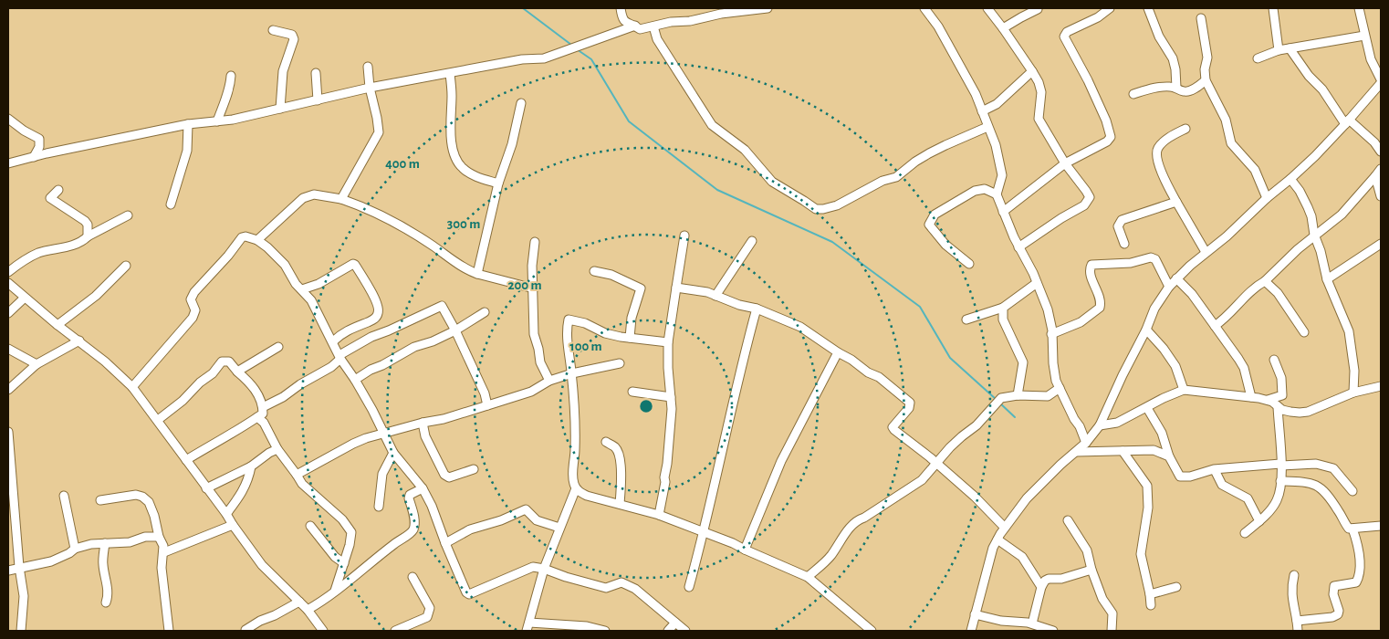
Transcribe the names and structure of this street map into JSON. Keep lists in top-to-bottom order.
{
  "rings": [
    "400 m",
    "300 m",
    "200 m",
    "100 m"
  ]
}
